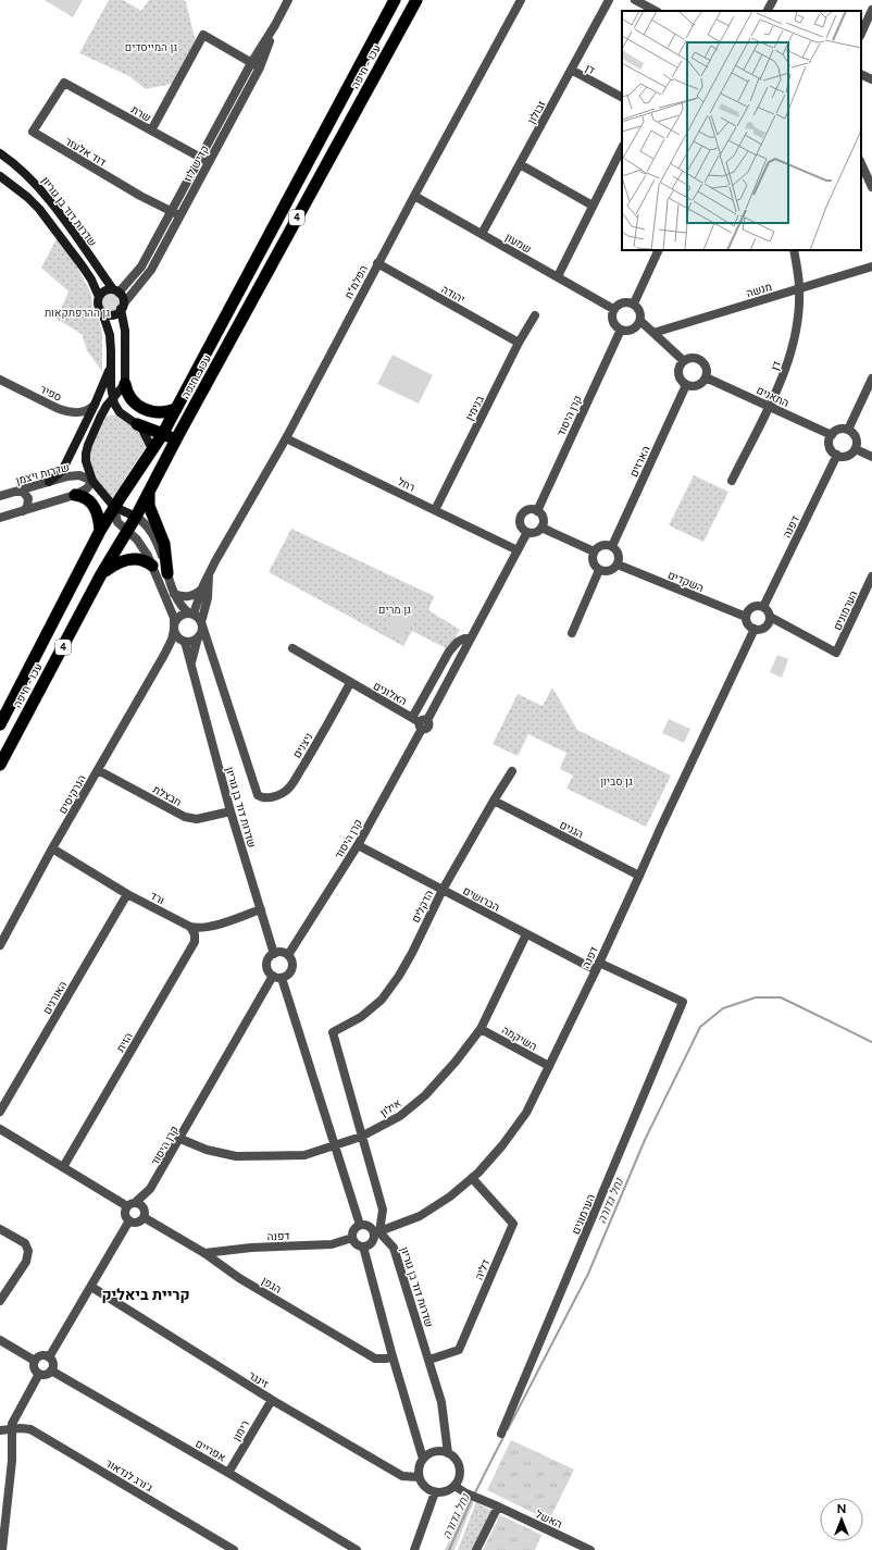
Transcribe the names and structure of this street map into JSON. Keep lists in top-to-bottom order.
{
  "streets": {
    "highway": ["עכו - חיפה", "4"],
    "main road": ["שדרות דוד בן גוריון"],
    "street": [
      "דן",
      "זבולון",
      "שרת",
      "דוד אלעזר",
      "קדיש לוז",
      "שמעון",
      "הפלמ\"ח",
      "מנשה",
      "יהודה",
      "ספיר",
      "התאנים",
      "בנימין",
      "קרן היסוד",
      "הארזים",
      "שדרות ויצמן",
      "רחל",
      "דפנה",
      "השקדים",
      "הערמונים",
      "האלונים",
      "ניצנים",
      "הנרקיסים",
      "חבצלת",
      "הגנים",
      "ורד",
      "הברושים",
      "הדקלים",
      "האורנים",
      "השיקמה",
      "הזית",
      "אילון",
      "דליה",
      "הגפן",
      "זינגר",
      "רימון",
      "אפריים",
      "ג'ורג לנדאור",
      "האשל"
    ]
  },
  "crossings": [
    ["דן", "זבולון"],
    ["דן", "מנשה"],
    ["דן", "התאנים"],
    ["זבולון", "שמעון"],
    ["שרת", "דוד אלעזר"],
    ["שרת", "קדיש לוז"],
    ["דוד אלעזר", "קדיש לוז"],
    ["קדיש לוז", "שדרות דוד בן גוריון"],
    ["שדרות דוד בן גוריון", "הפלמ\"ח"],
    ["שדרות דוד בן גוריון", "קרן היסוד"],
    ["שדרות דוד בן גוריון", "דפנה"],
    ["שדרות דוד בן גוריון", "ניצנים"],
    ["שדרות דוד בן גוריון", "הנרקיסים"],
    ["שדרות דוד בן גוריון", "חבצלת"],
    ["שדרות דוד בן גוריון", "ורד"],
    ["שדרות דוד בן גוריון", "דליה"],
    ["שדרות דוד בן גוריון", "זינגר"],
    ["שדרות דוד בן גוריון", "האשל"],
    ["שמעון", "הפלמ\"ח"],
    ["שמעון", "קרן היסוד"],
    ["הפלמ\"ח", "יהודה"],
    ["הפלמ\"ח", "רחל"],
    ["הפלמ\"ח", "הנרקיסים"],
    ["יהודה", "בנימין"],
    ["התאנים", "הארזים"],
    ["התאנים", "דפנה"],
    ["בנימין", "רחל"],
    ["קרן היסוד", "רחל"],
    ["קרן היסוד", "האלונים"],
    ["קרן היסוד", "הברושים"],
    ["קרן היסוד", "אילון"],
    ["קרן היסוד", "הגפן"],
    ["הארזים", "השקדים"],
    ["דפנה", "השקדים"],
    ["דפנה", "הערמונים"],
    ["דפנה", "הגנים"],
    ["דפנה", "הברושים"],
    ["דפנה", "השיקמה"],
    ["דפנה", "דליה"],
    ["דפנה", "הגפן"],
    ["השקדים", "הערמונים"],
    ["הערמונים", "הברושים"],
    ["האלונים", "ניצנים"],
    ["הנרקיסים", "חבצלת"],
    ["הנרקיסים", "ורד"],
    ["הגנים", "הדקלים"],
    ["ורד", "האורנים"],
    ["ורד", "הזית"],
    ["הברושים", "הדקלים"],
    ["הברושים", "אילון"],
    ["הדקלים", "אילון"],
    ["השיקמה", "אילון"],
    ["זינגר", "רימון"],
    ["זינגר", "האשל"],
    ["רימון", "אפריים"]
  ],
  "districts": ["קריית ביאליק"],
  "water": ["נחל גדורה"],
  "parks": [
    "גן המייסדים",
    "גן ההרפתקאות",
    "גן מרים",
    "גן סביון"
  ],
  "north": "top"
}
